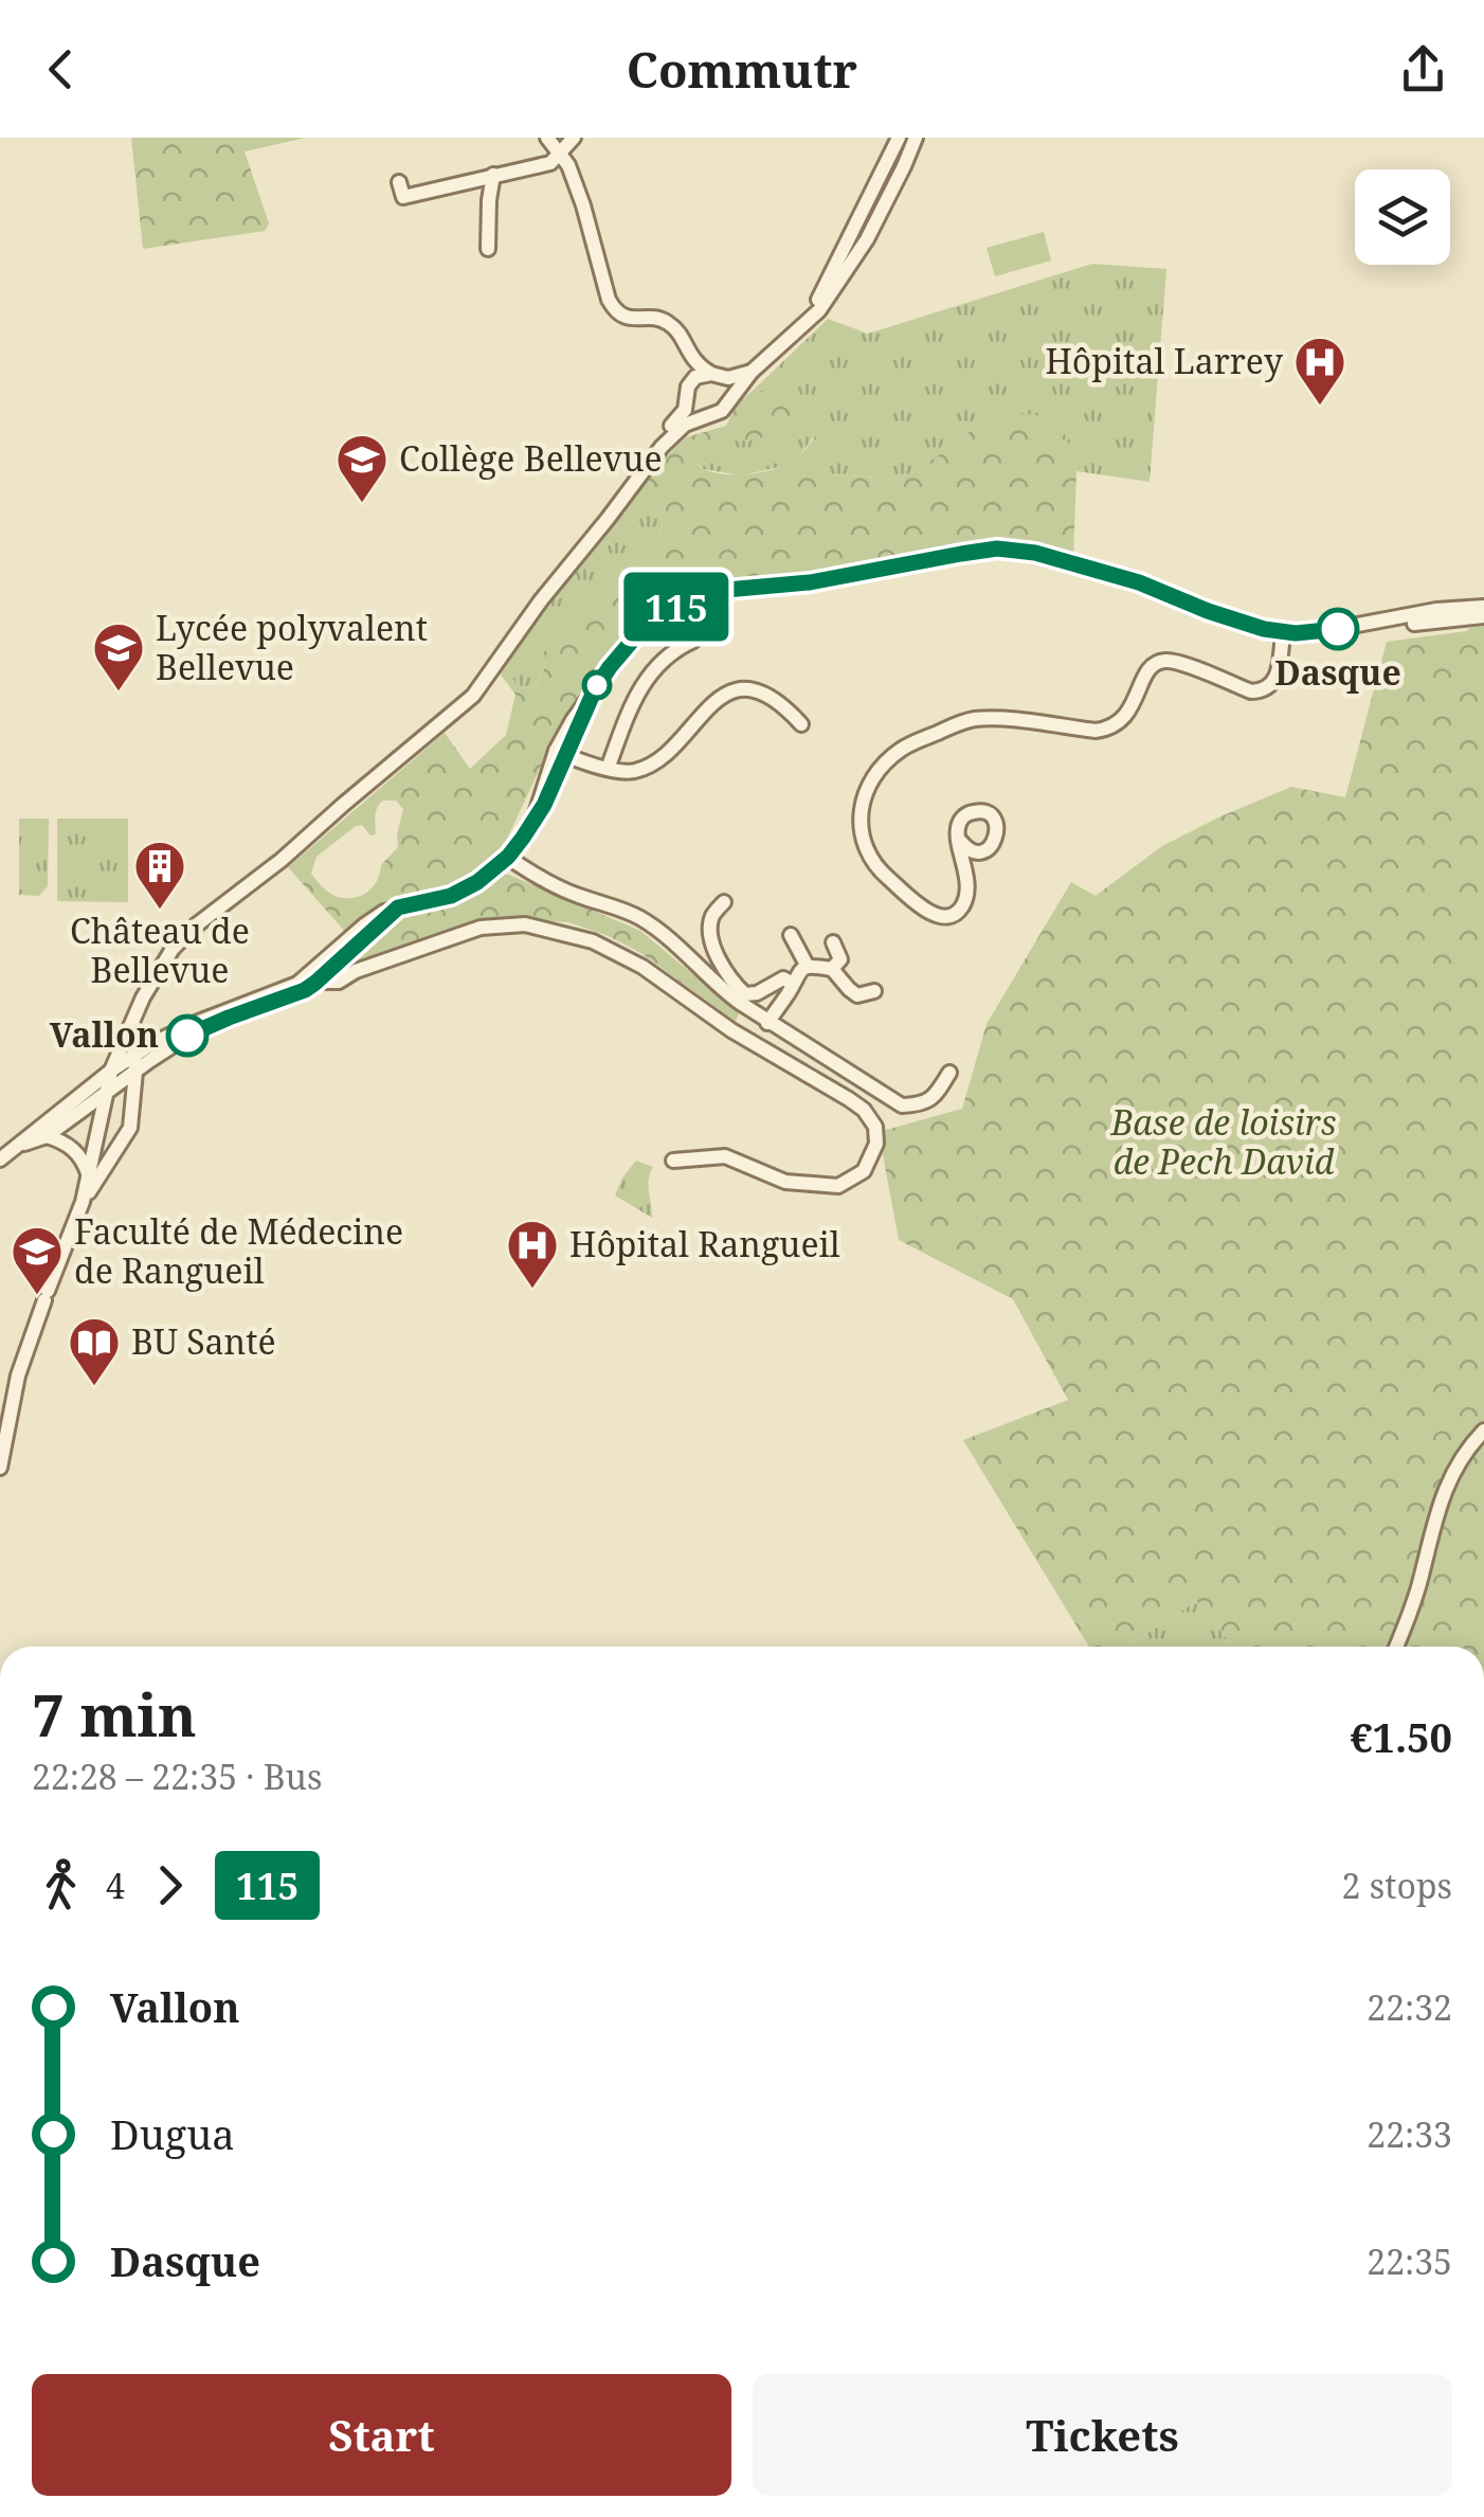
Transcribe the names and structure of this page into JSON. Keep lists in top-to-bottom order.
{
  "parks": ["Base de loisirs de Pech David"],
  "places": {
    "hospital": ["Hôpital Larrey", "Hôpital Rangueil"],
    "school or university": ["Collège Bellevue", "Lycée polyvalent Bellevue", "Faculté de Médecine de Rangueil"],
    "other": ["Dasque", "Vallon"],
    "building": ["Château de Bellevue"],
    "library": ["BU Santé"]
  },
  "lines": ["bus line 115"],
  "page": {
    "header": "Commutr",
    "on_map": "115",
    "heading": ["7 min", "22:28 – 22:35 · Bus", "€1.50"],
    "legs": ["4", "115", "2 stops"],
    "list": [
      {
        "name": "Vallon",
        "value": "22:32"
      },
      {
        "name": "Dugua",
        "value": "22:33"
      },
      {
        "name": "Dasque",
        "value": "22:35"
      }
    ],
    "buttons": ["Start", "Tickets"]
  }
}
